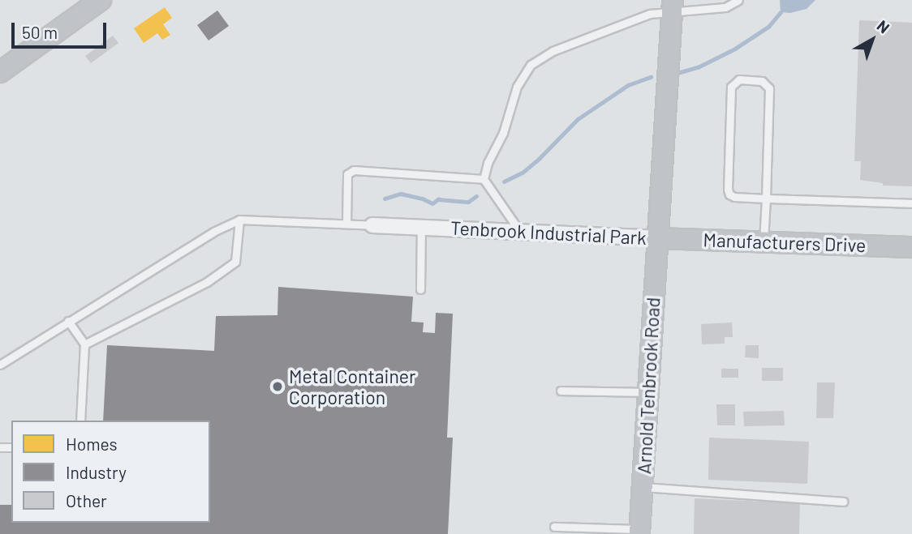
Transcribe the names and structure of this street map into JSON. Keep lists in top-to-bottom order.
{
  "streets": {
    "street": ["Tenbrook Industrial Park", "Manufacturers Drive", "Arnold Tenbrook Road"]
  },
  "crossings": [
    ["Tenbrook Industrial Park", "Manufacturers Drive"],
    ["Tenbrook Industrial Park", "Arnold Tenbrook Road"],
    ["Manufacturers Drive", "Arnold Tenbrook Road"]
  ],
  "places": ["Metal Container Corporation"],
  "legend": ["Homes", "Industry", "Other"],
  "scale_bar": "50 m",
  "north": "top right"
}
